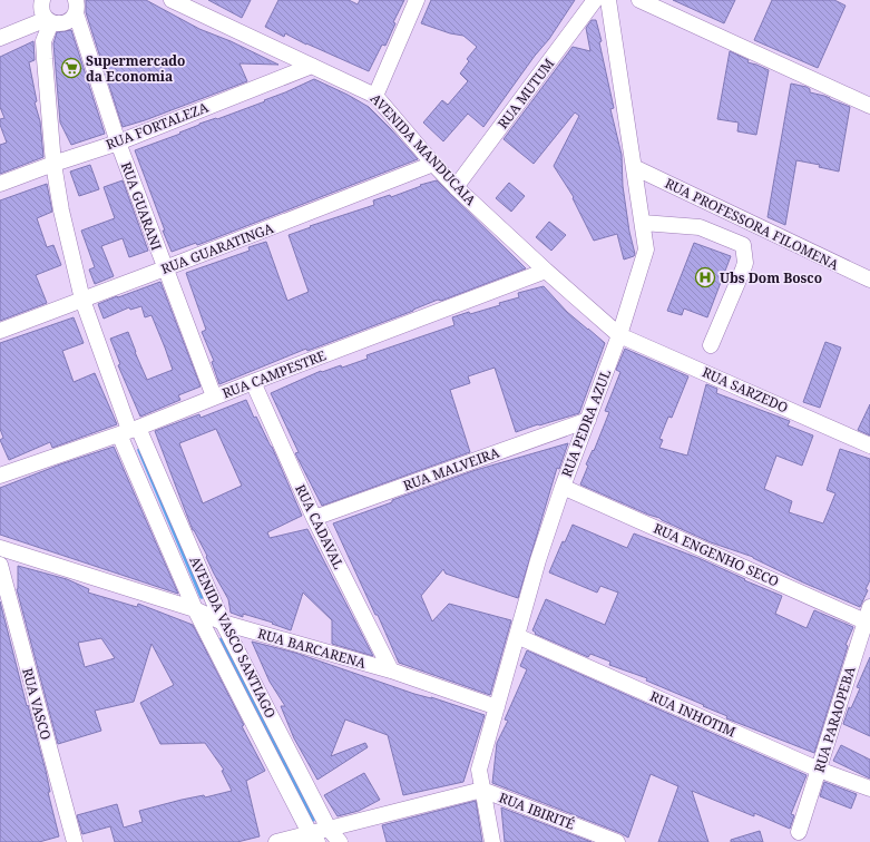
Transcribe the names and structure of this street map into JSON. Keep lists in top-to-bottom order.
{
  "streets": {
    "street": [
      "RUA MUTUM",
      "RUA FORTALEZA",
      "AVENIDA MANDUCAIA",
      "RUA GUARANI",
      "RUA PROFESSORA FILOMENA",
      "RUA GUARATINGA",
      "RUA CAMPESTRE",
      "RUA SARZEDO",
      "RUA PEDRA AZUL",
      "RUA MALVEIRA",
      "RUA CADAVAL",
      "RUA ENGENHO SECO",
      "AVENIDA VASCO SANTIAGO",
      "RUA BARCARENA",
      "RUA VASCO",
      "RUA INHOTIM",
      "RUA PARAOPEBA",
      "RUA IBIRITÉ"
    ]
  },
  "crossings": [
    ["RUA MUTUM", "AVENIDA MANDUCAIA"],
    ["RUA FORTALEZA", "AVENIDA MANDUCAIA"],
    ["RUA FORTALEZA", "RUA GUARANI"],
    ["RUA FORTALEZA", "AVENIDA VASCO SANTIAGO"],
    ["AVENIDA MANDUCAIA", "RUA GUARATINGA"],
    ["AVENIDA MANDUCAIA", "RUA CAMPESTRE"],
    ["AVENIDA MANDUCAIA", "RUA SARZEDO"],
    ["AVENIDA MANDUCAIA", "RUA PEDRA AZUL"],
    ["RUA GUARANI", "RUA GUARATINGA"],
    ["RUA GUARANI", "RUA CAMPESTRE"],
    ["RUA GUARANI", "AVENIDA VASCO SANTIAGO"],
    ["RUA PROFESSORA FILOMENA", "RUA PEDRA AZUL"],
    ["RUA GUARATINGA", "AVENIDA VASCO SANTIAGO"],
    ["RUA CAMPESTRE", "RUA CADAVAL"],
    ["RUA CAMPESTRE", "AVENIDA VASCO SANTIAGO"],
    ["RUA SARZEDO", "RUA PEDRA AZUL"],
    ["RUA PEDRA AZUL", "RUA MALVEIRA"],
    ["RUA PEDRA AZUL", "RUA ENGENHO SECO"],
    ["RUA PEDRA AZUL", "RUA BARCARENA"],
    ["RUA PEDRA AZUL", "RUA INHOTIM"],
    ["RUA PEDRA AZUL", "RUA IBIRITÉ"],
    ["RUA MALVEIRA", "RUA CADAVAL"],
    ["RUA CADAVAL", "RUA BARCARENA"],
    ["RUA ENGENHO SECO", "RUA PARAOPEBA"],
    ["AVENIDA VASCO SANTIAGO", "RUA BARCARENA"],
    ["RUA INHOTIM", "RUA PARAOPEBA"]
  ],
  "places": {
    "supermarket": ["Supermercado da Economia"],
    "hospital": ["Ubs Dom Bosco"]
  }
}
